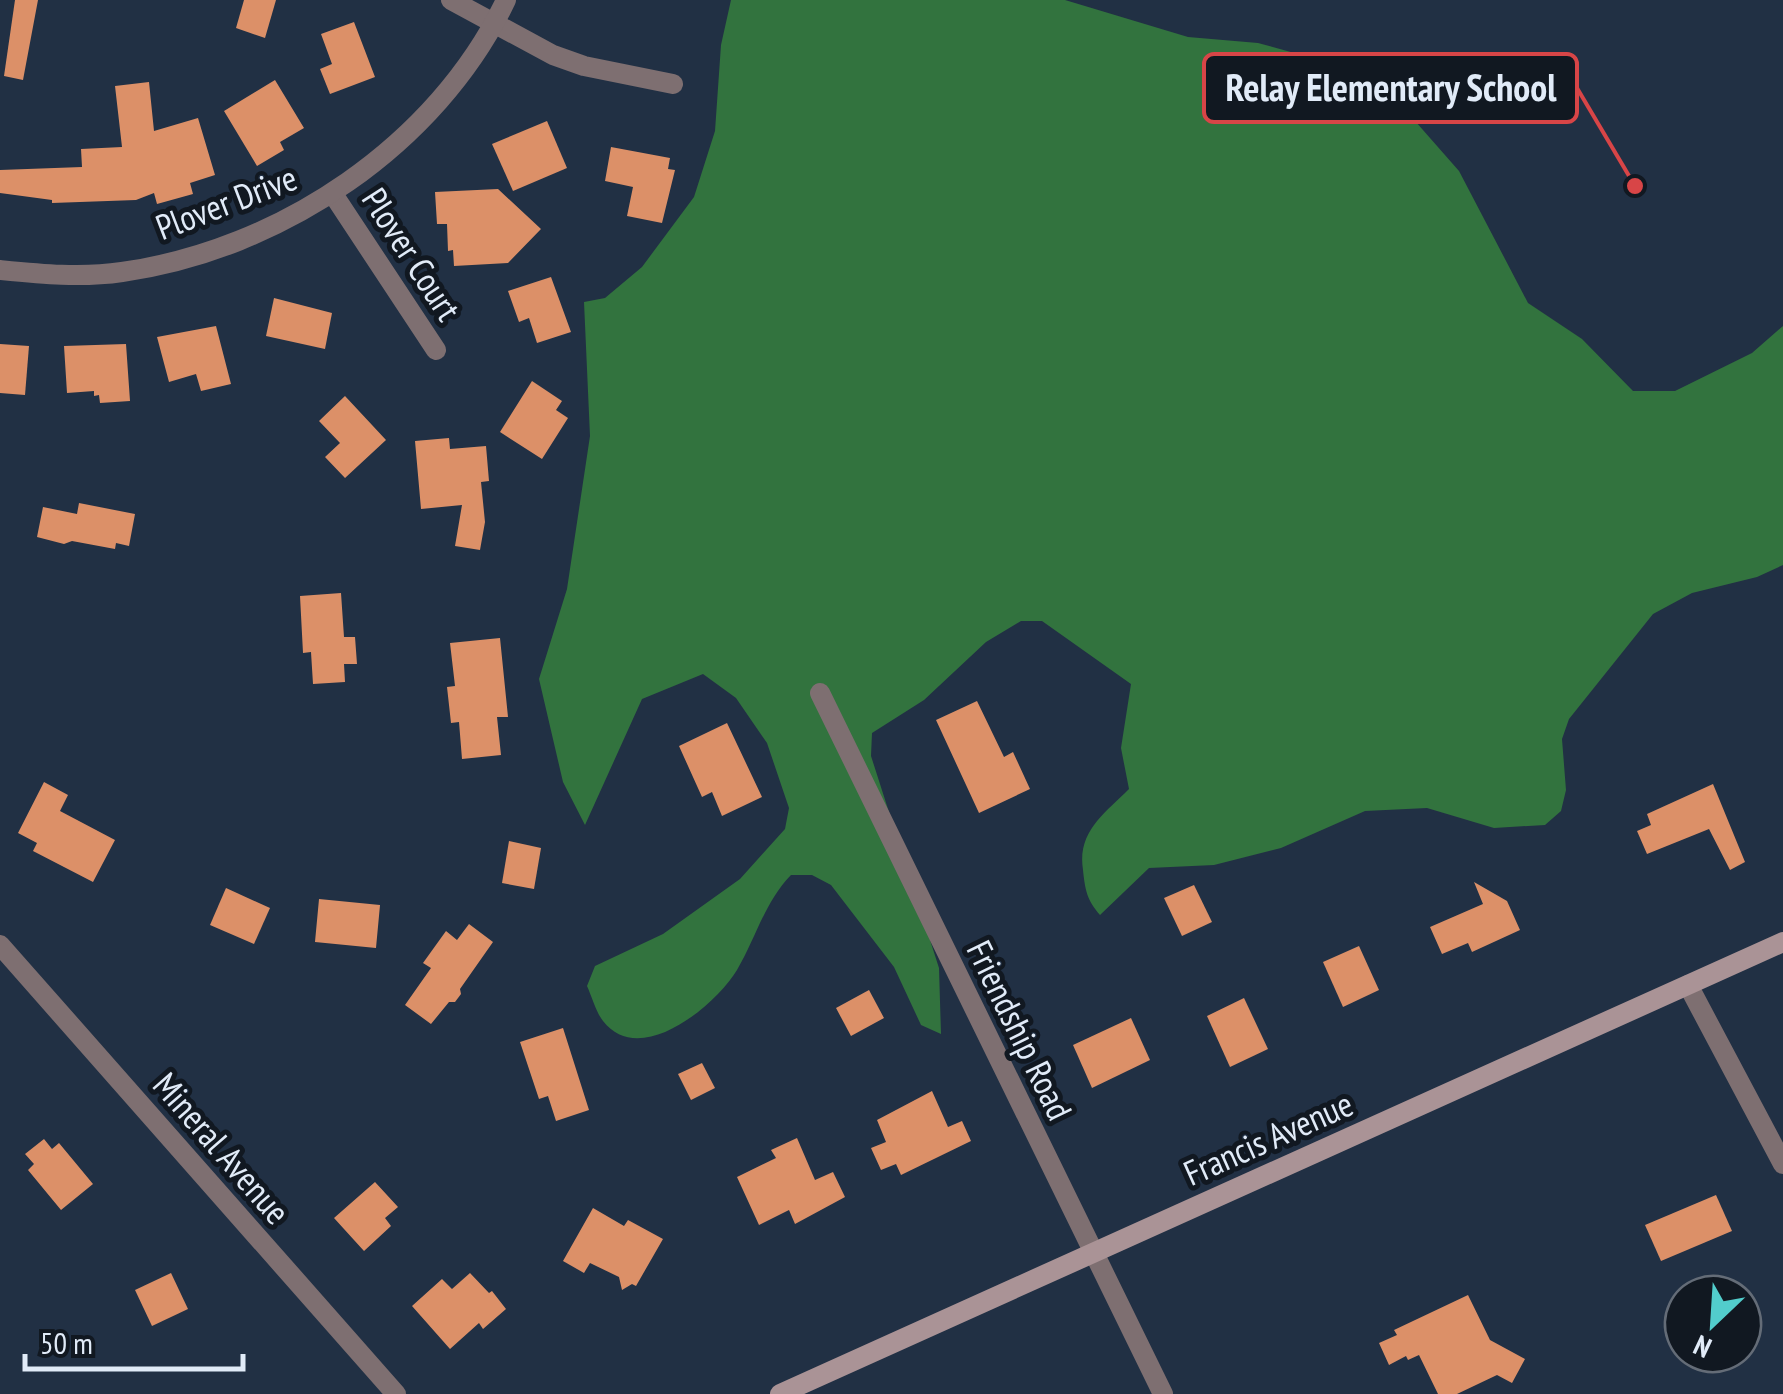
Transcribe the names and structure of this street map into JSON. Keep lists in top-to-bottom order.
{
  "streets": {
    "street": [
      "Plover Drive",
      "Plover Court",
      "Friendship Road",
      "Francis Avenue",
      "Mineral Avenue"
    ]
  },
  "crossings": [
    ["Plover Drive", "Plover Court"],
    ["Friendship Road", "Francis Avenue"]
  ],
  "places": ["Relay Elementary School"],
  "scale_bar": "50 m",
  "north": "bottom left"
}
